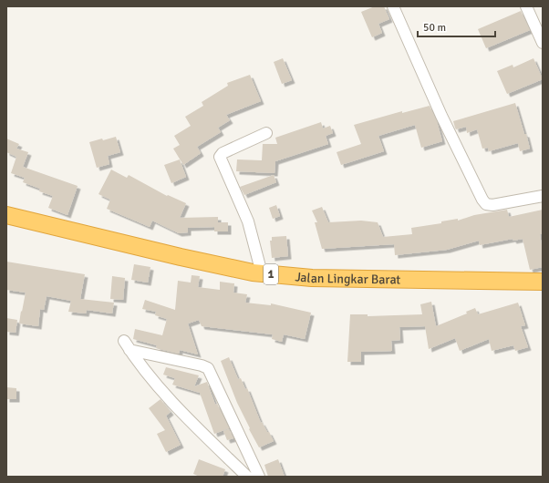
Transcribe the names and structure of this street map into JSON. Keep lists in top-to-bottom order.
{
  "streets": {
    "highway": ["1", "Jalan Lingkar Barat"]
  },
  "scale_bar": "50 m"
}
